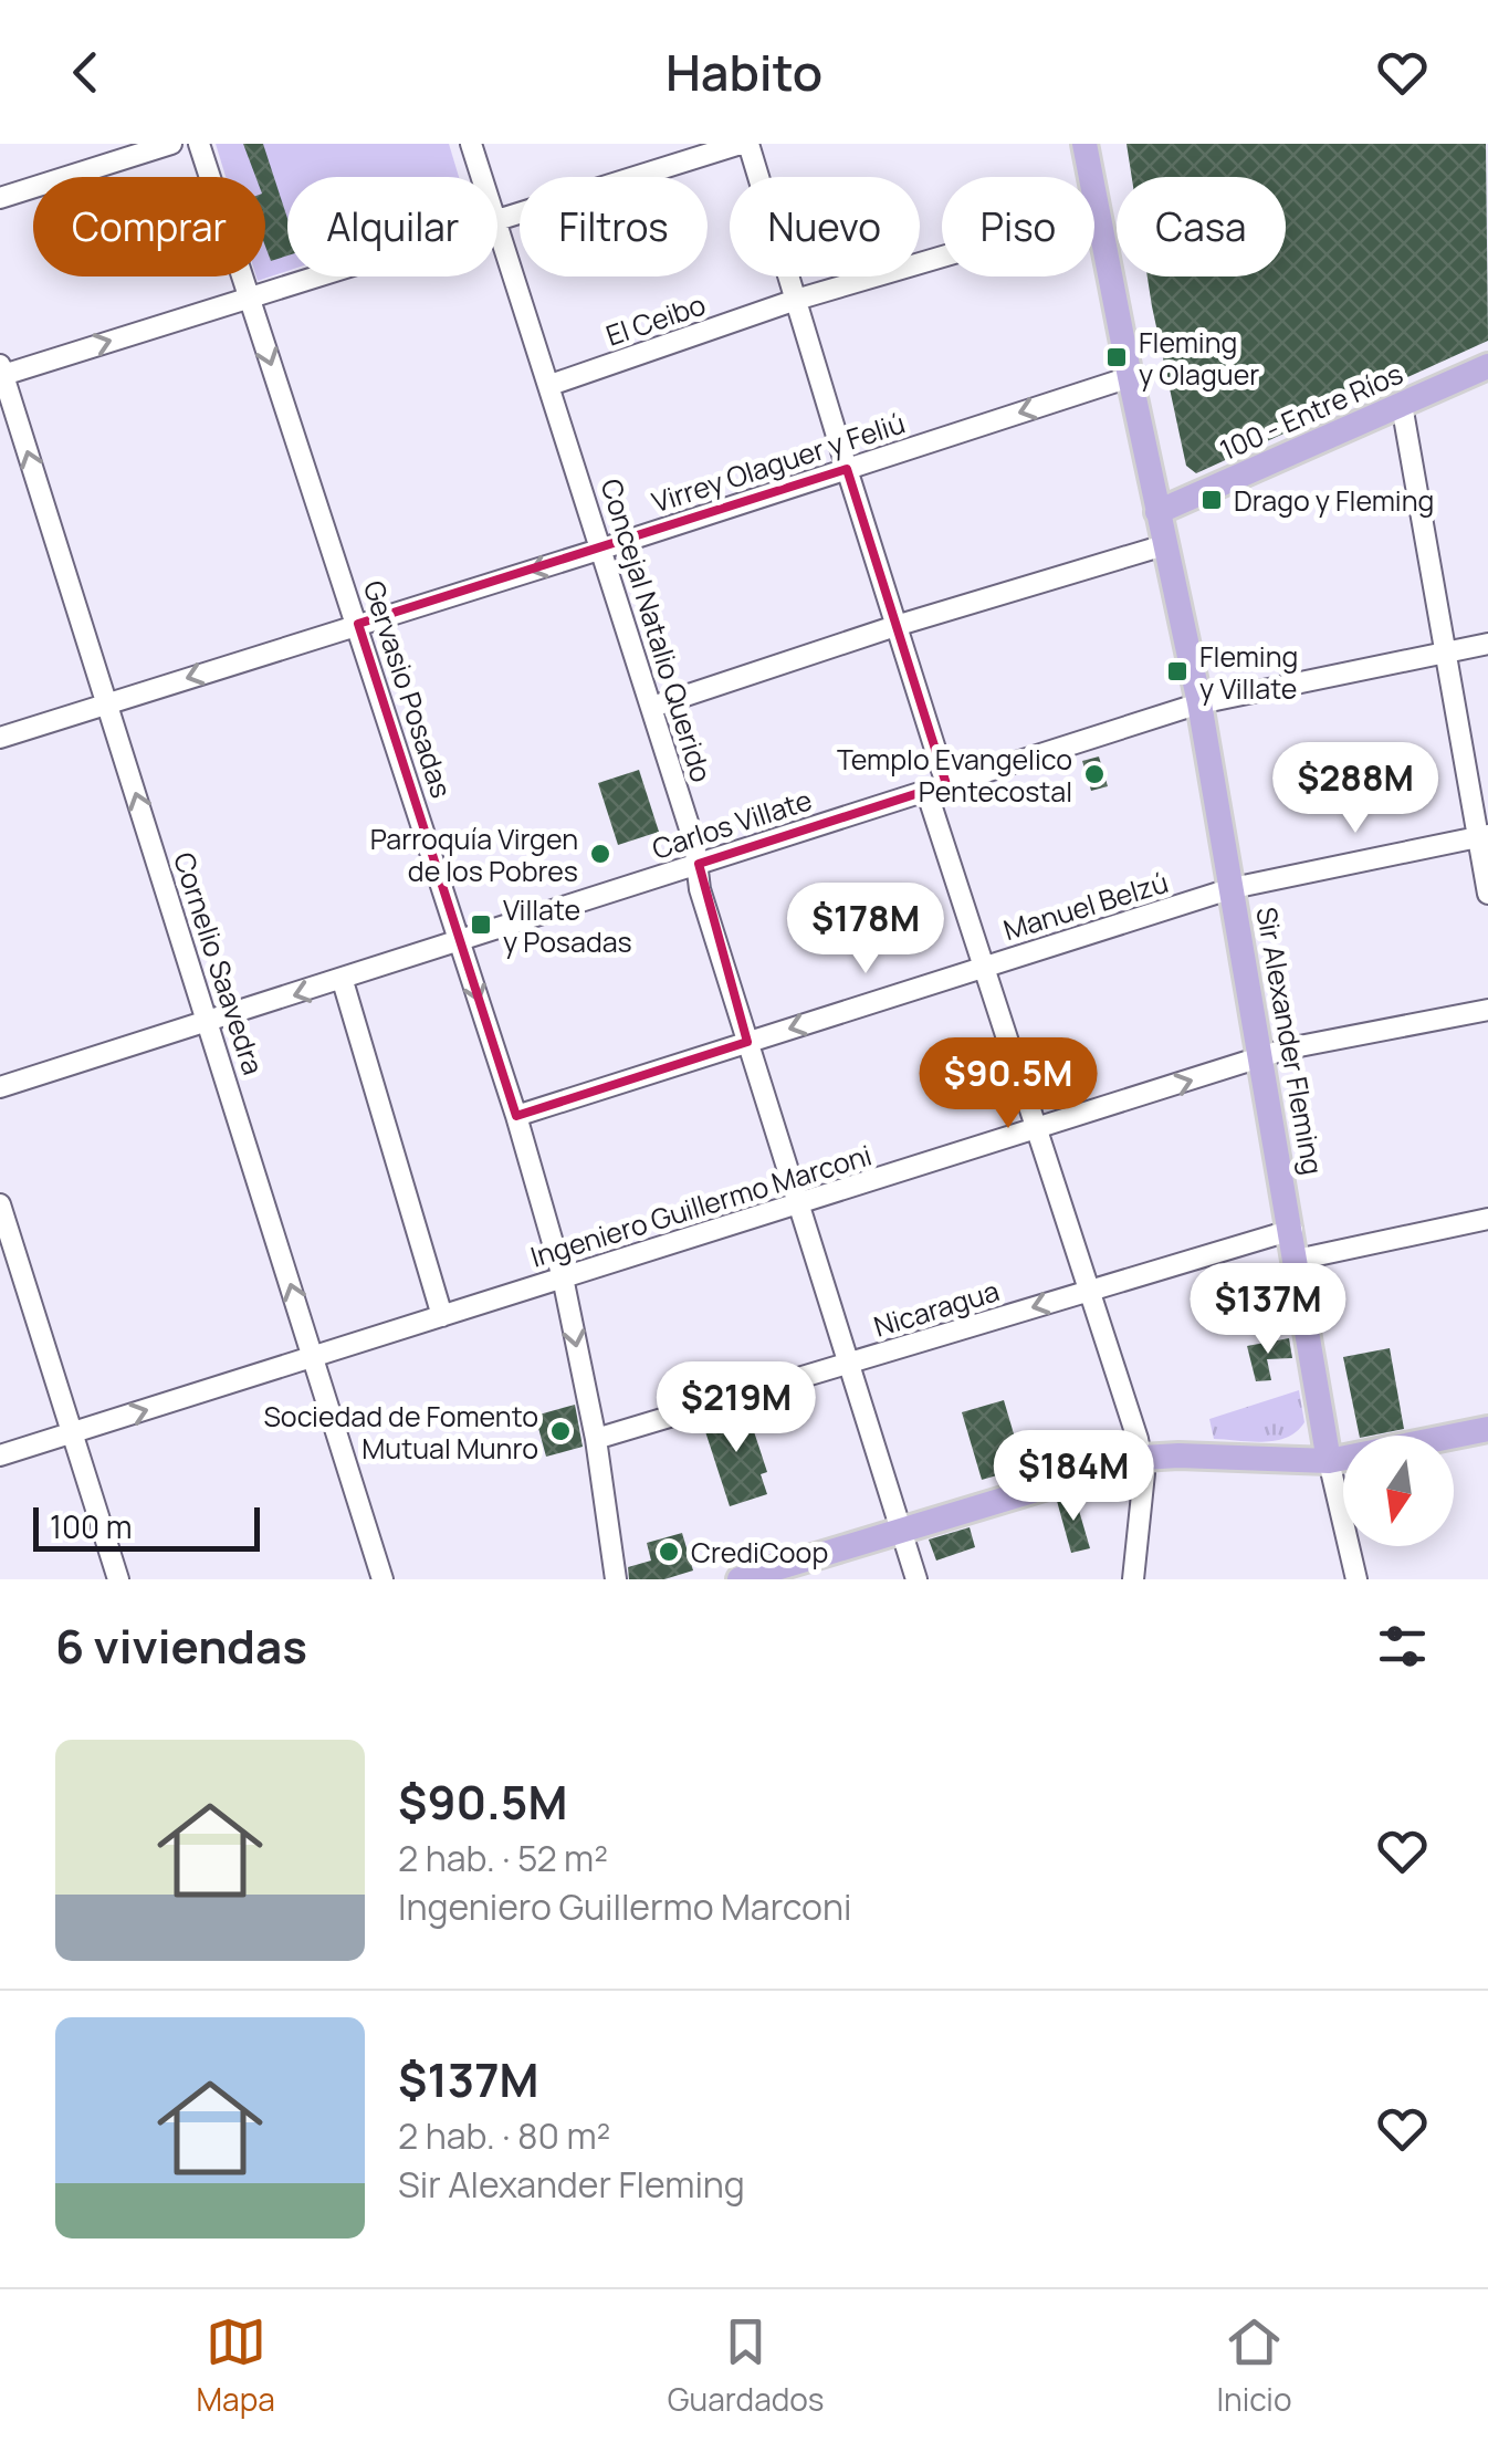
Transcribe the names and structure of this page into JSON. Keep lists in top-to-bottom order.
{
  "streets": {
    "main road": ["100 - Entre Ríos", "Sir Alexander Fleming"],
    "street": [
      "El Ceibo",
      "Virrey Olaguer y Feliú",
      "Concejal Natalio Querido",
      "Gervasio Posadas",
      "Carlos Villate",
      "Manuel Belzú",
      "Cornelio Saavedra",
      "Ingeniero Guillermo Marconi",
      "Nicaragua"
    ]
  },
  "crossings": [
    ["El Ceibo", "Concejal Natalio Querido"],
    ["El Ceibo", "Sir Alexander Fleming"],
    ["100 - Entre Ríos", "Sir Alexander Fleming"],
    ["Virrey Olaguer y Feliú", "Concejal Natalio Querido"],
    ["Virrey Olaguer y Feliú", "Gervasio Posadas"],
    ["Virrey Olaguer y Feliú", "Cornelio Saavedra"],
    ["Virrey Olaguer y Feliú", "Sir Alexander Fleming"],
    ["Concejal Natalio Querido", "Carlos Villate"],
    ["Concejal Natalio Querido", "Manuel Belzú"],
    ["Concejal Natalio Querido", "Ingeniero Guillermo Marconi"],
    ["Concejal Natalio Querido", "Nicaragua"],
    ["Gervasio Posadas", "Carlos Villate"],
    ["Gervasio Posadas", "Manuel Belzú"],
    ["Gervasio Posadas", "Ingeniero Guillermo Marconi"],
    ["Gervasio Posadas", "Nicaragua"],
    ["Carlos Villate", "Cornelio Saavedra"],
    ["Carlos Villate", "Sir Alexander Fleming"],
    ["Manuel Belzú", "Sir Alexander Fleming"],
    ["Cornelio Saavedra", "Ingeniero Guillermo Marconi"],
    ["Sir Alexander Fleming", "Ingeniero Guillermo Marconi"],
    ["Sir Alexander Fleming", "Nicaragua"]
  ],
  "one_way": ["Gervasio Posadas"],
  "places": {
    "transit": [
      "Fleming y Olaguer",
      "Drago y Fleming",
      "Fleming y Villate",
      "Villate y Posadas"
    ],
    "other": [
      "Templo Evangelico Pentecostal",
      "Parroquía Virgen de los Pobres",
      "Sociedad de Fomento Mutual Munro",
      "CrediCoop"
    ]
  },
  "scale_bar": "100 m",
  "north": "bottom",
  "page": {
    "header": "Habito",
    "chip": [
      "Comprar",
      "Alquilar",
      "Filtros",
      "Nuevo",
      "Piso",
      "Casa"
    ],
    "price": [
      "$288M",
      "$178M",
      "$90.5M",
      "$137M",
      "$219M",
      "$184M"
    ],
    "scale": "100 m",
    "heading": "6 viviendas",
    "list": [
      {
        "name": "$90.5M",
        "note": "2 hab. · 52 m² · Ingeniero Guillermo Marconi"
      },
      {
        "name": "$137M",
        "note": "2 hab. · 80 m² · Sir Alexander Fleming"
      }
    ],
    "tabs": ["Mapa", "Guardados", "Inicio"]
  }
}
